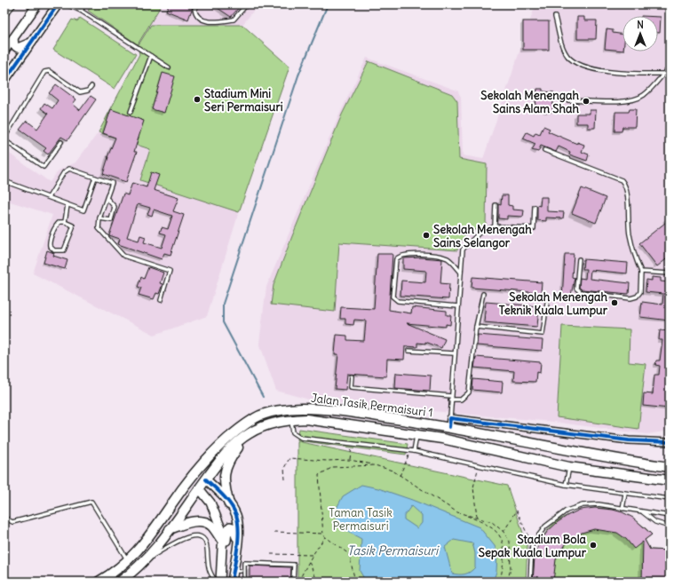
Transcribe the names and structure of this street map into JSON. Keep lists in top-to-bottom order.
{
  "streets": {
    "main road": ["Jalan Tasik Permaisuri 1"]
  },
  "water": ["Tasik Permaisuri"],
  "parks": ["Taman Tasik Permaisuri"],
  "places": [
    "Stadium Mini Seri Permaisuri",
    "Sekolah Menengah Sains Alam Shah",
    "Sekolah Menengah Sains Selangor",
    "Sekolah Menengah Teknik Kuala Lumpur",
    "Stadium Bola Sepak Kuala Lumpur"
  ],
  "north": "top"
}
